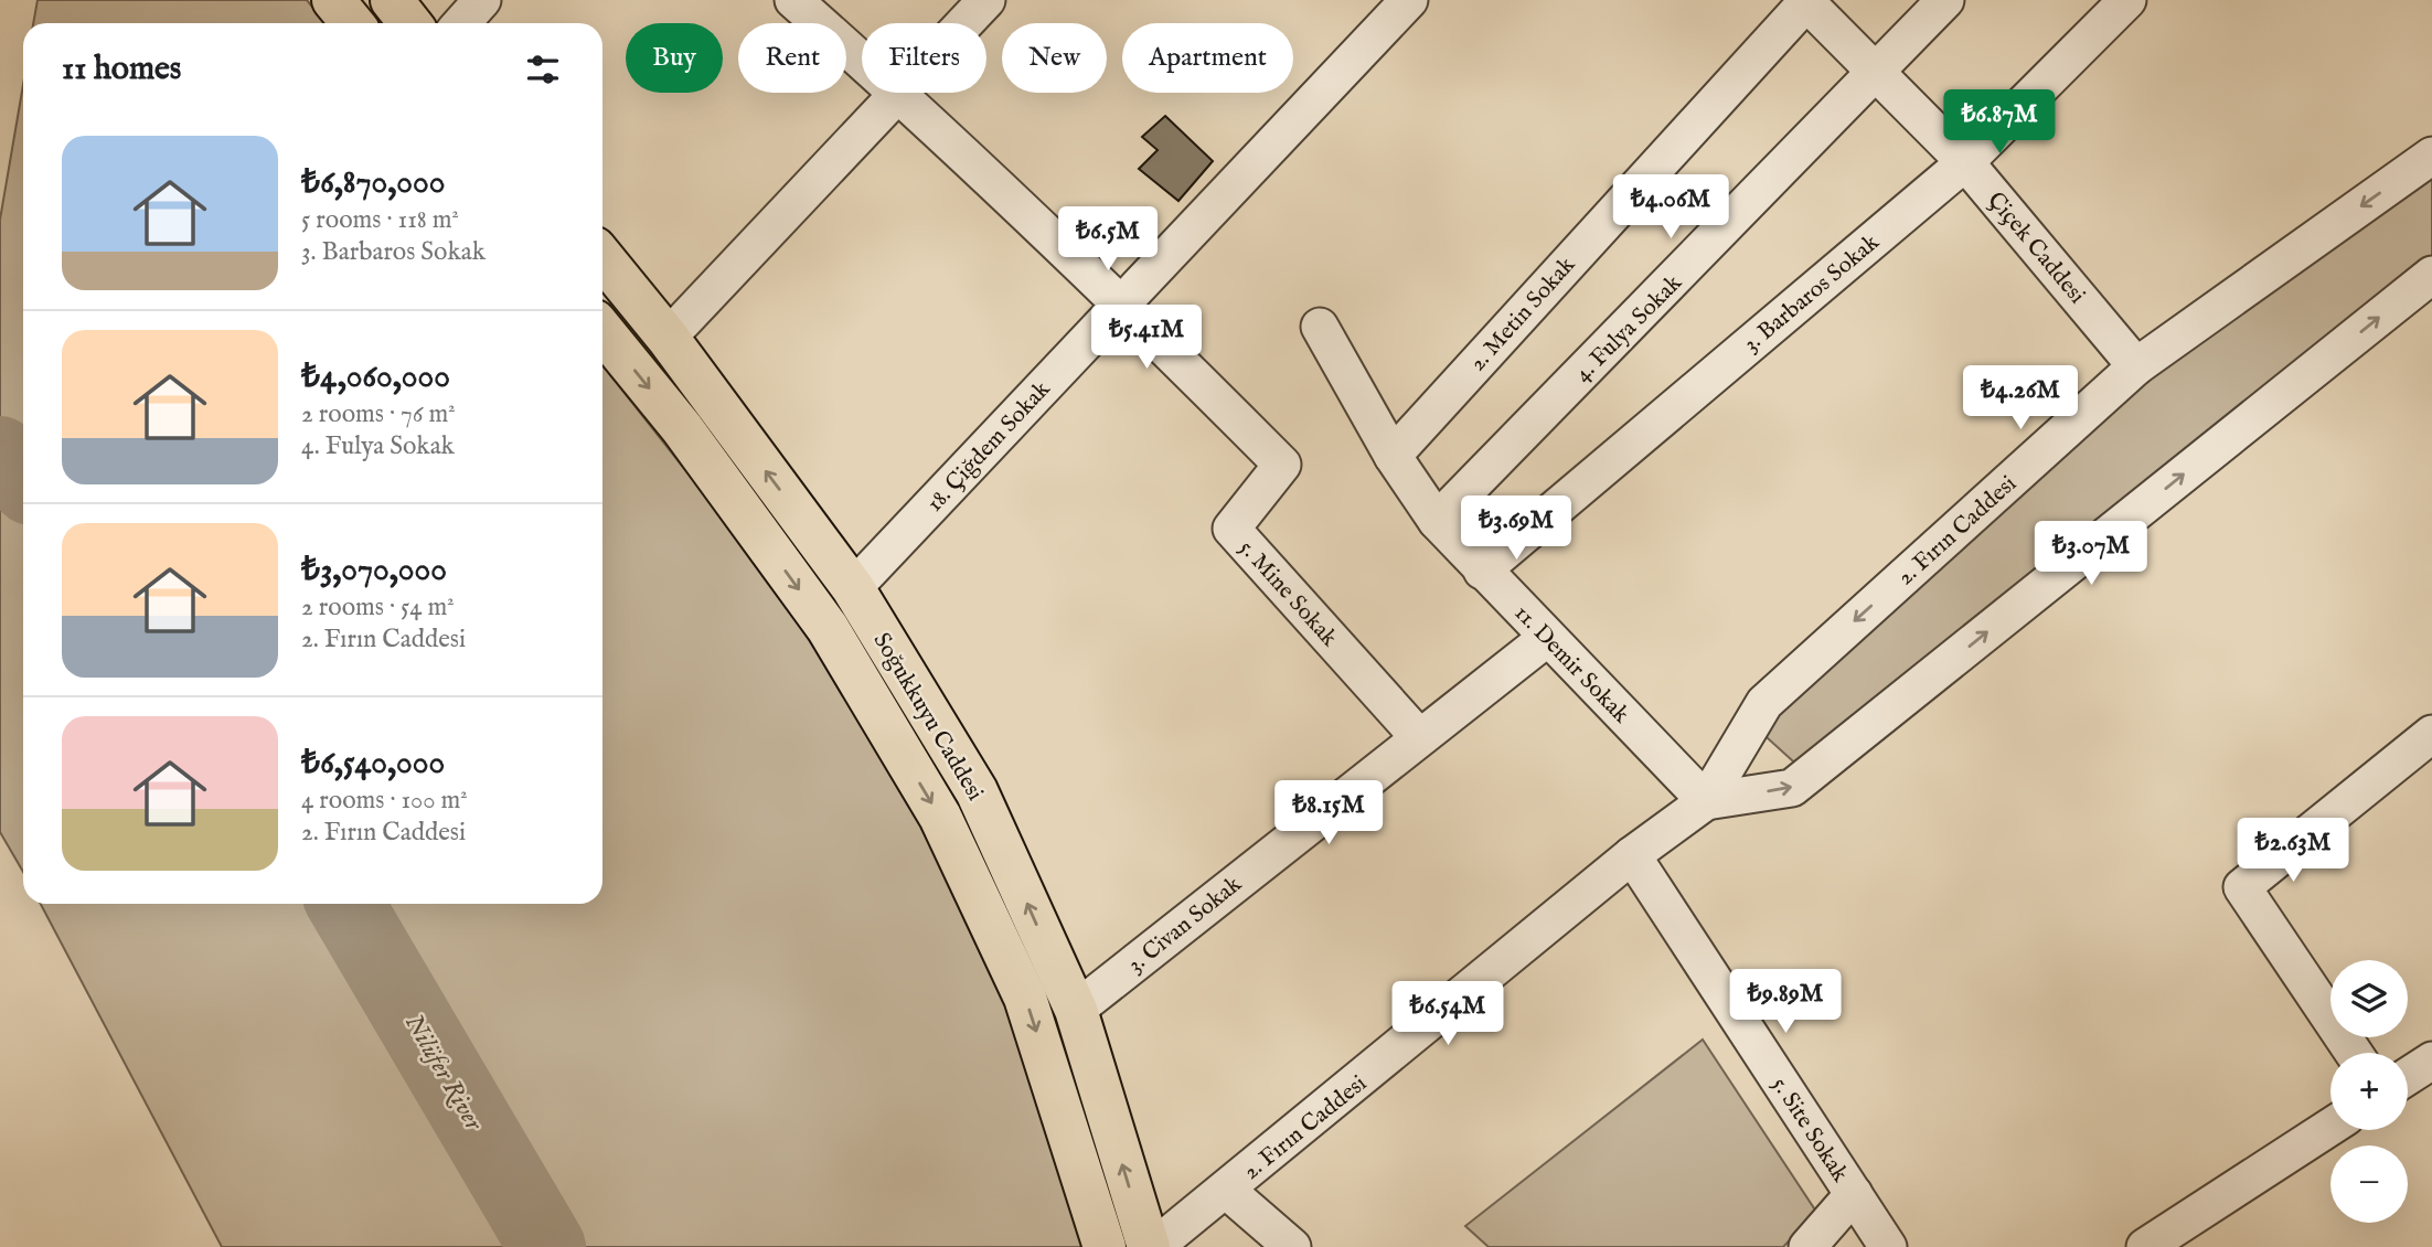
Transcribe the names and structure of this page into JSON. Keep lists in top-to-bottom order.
{
  "streets": {
    "main road": ["Soğukkuyu Caddesi"],
    "street": [
      "Çiçek Caddesi",
      "3. Barbaros Sokak",
      "2. Metin Sokak",
      "4. Fulya Sokak",
      "18. Çiğdem Sokak",
      "2. Fırın Caddesi",
      "5. Mine Sokak",
      "11. Demir Sokak",
      "3. Civan Sokak",
      "5. Site Sokak"
    ]
  },
  "crossings": [
    ["Çiçek Caddesi", "3. Barbaros Sokak"],
    ["Çiçek Caddesi", "2. Metin Sokak"],
    ["Çiçek Caddesi", "4. Fulya Sokak"],
    ["Çiçek Caddesi", "2. Fırın Caddesi"],
    ["3. Barbaros Sokak", "11. Demir Sokak"],
    ["2. Metin Sokak", "11. Demir Sokak"],
    ["4. Fulya Sokak", "11. Demir Sokak"],
    ["18. Çiğdem Sokak", "5. Mine Sokak"],
    ["18. Çiğdem Sokak", "Soğukkuyu Caddesi"],
    ["2. Fırın Caddesi", "11. Demir Sokak"],
    ["2. Fırın Caddesi", "Soğukkuyu Caddesi"],
    ["2. Fırın Caddesi", "5. Site Sokak"],
    ["5. Mine Sokak", "3. Civan Sokak"],
    ["11. Demir Sokak", "3. Civan Sokak"],
    ["Soğukkuyu Caddesi", "3. Civan Sokak"]
  ],
  "water": ["Nilüfer River"],
  "page": {
    "chip": [
      "Buy",
      "Rent",
      "Filters",
      "New",
      "Apartment"
    ],
    "heading": "11 homes",
    "price": [
      "₺6.87M",
      "₺4.06M",
      "₺6.5M",
      "₺5.41M",
      "₺4.26M",
      "₺3.69M",
      "₺3.07M",
      "₺8.15M",
      "₺2.63M",
      "₺9.89M",
      "₺6.54M"
    ],
    "list": [
      {
        "name": "₺6,870,000",
        "note": "5 rooms · 118 m² · 3. Barbaros Sokak"
      },
      {
        "name": "₺4,060,000",
        "note": "2 rooms · 76 m² · 4. Fulya Sokak"
      },
      {
        "name": "₺3,070,000",
        "note": "2 rooms · 54 m² · 2. Fırın Caddesi"
      },
      {
        "name": "₺6,540,000",
        "note": "4 rooms · 100 m² · 2. Fırın Caddesi"
      }
    ],
    "map_buttons": ["+", "−"]
  }
}
